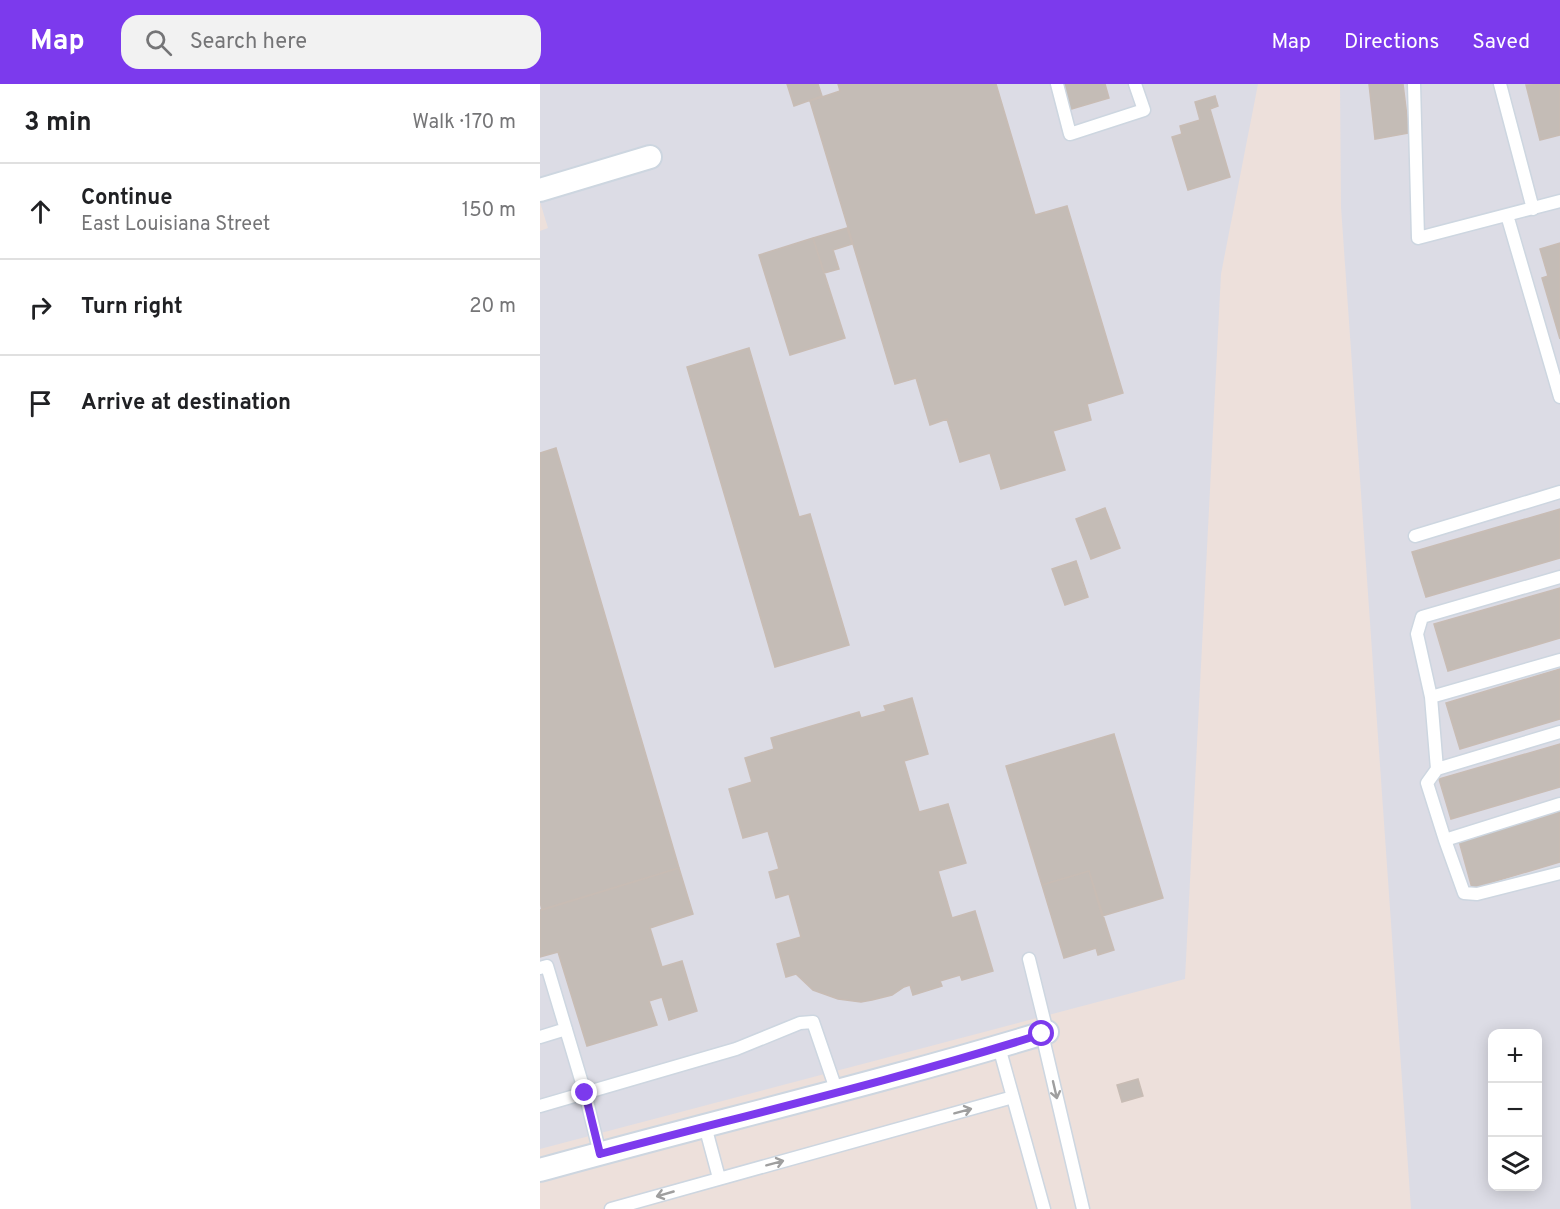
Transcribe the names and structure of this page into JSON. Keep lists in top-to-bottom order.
{
  "page": {
    "header": "Map",
    "search": "Search here",
    "nav": ["Map", "Directions", "Saved"],
    "heading": ["3 min", "Walk · 170 m"],
    "list": [
      ["Continue", "East Louisiana Street", "150 m"],
      ["Turn right", "20 m"],
      "Arrive at destination"
    ],
    "map_buttons": ["+", "−"]
  }
}
